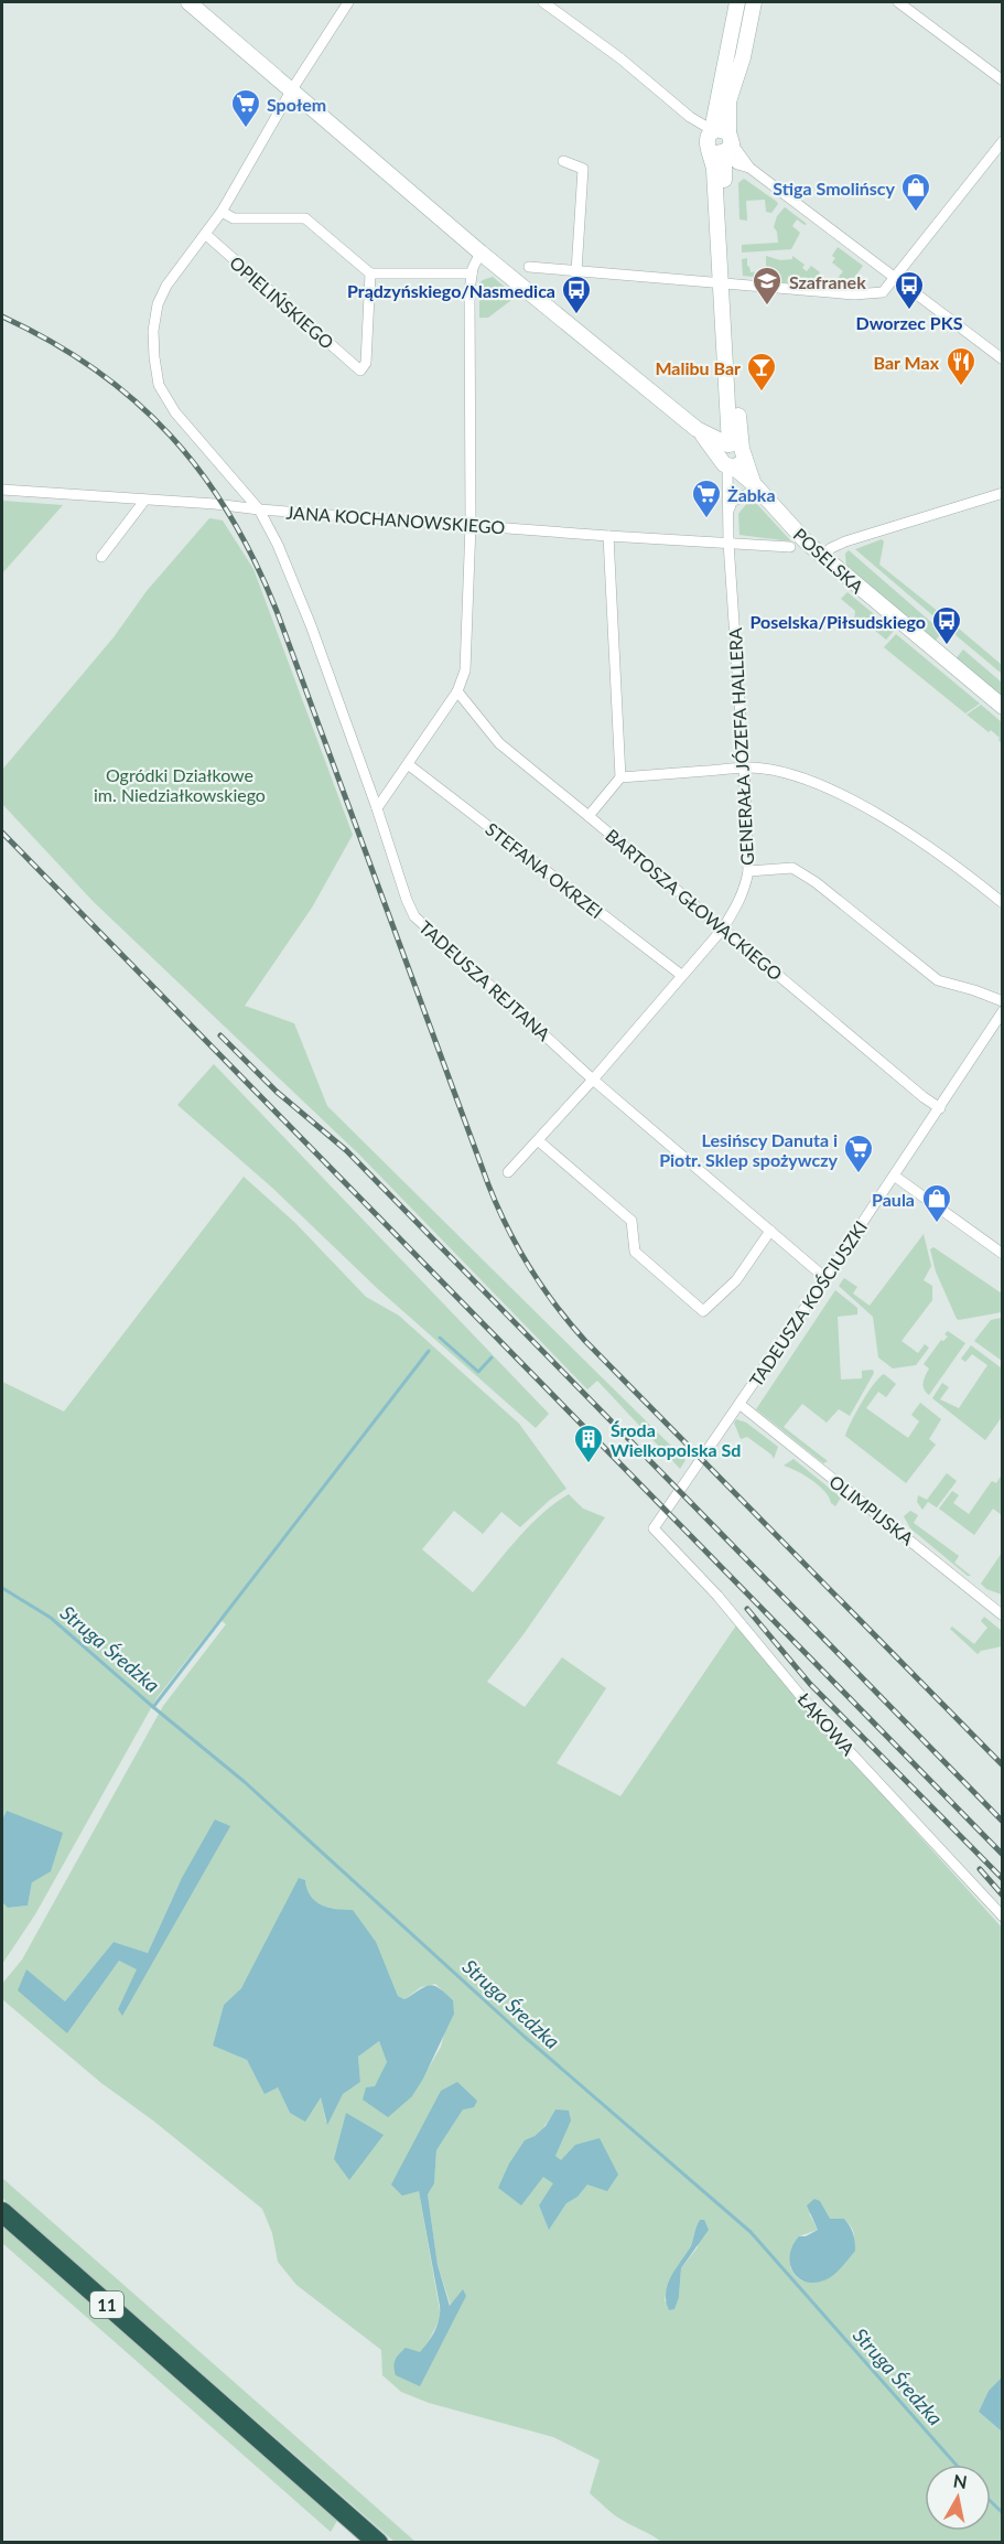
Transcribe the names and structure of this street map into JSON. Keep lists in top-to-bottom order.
{
  "streets": {
    "highway": ["11"],
    "street": [
      "OPIELIŃSKIEGO",
      "JANA KOCHANOWSKIEGO",
      "POSELSKA",
      "GENERAŁA JÓZEFA HALLERA",
      "STEFANA OKRZEI",
      "BARTOSZA GŁOWACKIEGO",
      "TADEUSZA REJTANA",
      "TADEUSZA KOŚCIUSZKI",
      "OLIMPIJSKA",
      "ŁĄKOWA"
    ]
  },
  "crossings": [
    ["OPIELIŃSKIEGO", "TADEUSZA REJTANA"],
    ["JANA KOCHANOWSKIEGO", "GENERAŁA JÓZEFA HALLERA"],
    ["JANA KOCHANOWSKIEGO", "TADEUSZA REJTANA"],
    ["POSELSKA", "GENERAŁA JÓZEFA HALLERA"],
    ["GENERAŁA JÓZEFA HALLERA", "STEFANA OKRZEI"],
    ["GENERAŁA JÓZEFA HALLERA", "BARTOSZA GŁOWACKIEGO"],
    ["GENERAŁA JÓZEFA HALLERA", "TADEUSZA REJTANA"],
    ["BARTOSZA GŁOWACKIEGO", "TADEUSZA KOŚCIUSZKI"],
    ["TADEUSZA REJTANA", "TADEUSZA KOŚCIUSZKI"],
    ["TADEUSZA KOŚCIUSZKI", "OLIMPIJSKA"],
    ["TADEUSZA KOŚCIUSZKI", "ŁĄKOWA"]
  ],
  "water": ["Struga Średzka"],
  "parks": ["Ogródki Działkowe im. Niedziałkowskiego"],
  "places": {
    "supermarket": ["Społem", "Żabka", "Lesińscy Danuta i Piotr. Sklep spożywczy"],
    "shop": ["Stiga Smolińscy", "Paula"],
    "school or university": ["Szafranek"],
    "bus stop": ["Dworzec PKS", "Prądzyńskiego/Nasmedica", "Poselska/Piłsudskiego"],
    "restaurant": ["Bar Max"],
    "bar": ["Malibu Bar"],
    "building": ["Środa Wielkopolska Sd"]
  },
  "north": "top"
}
